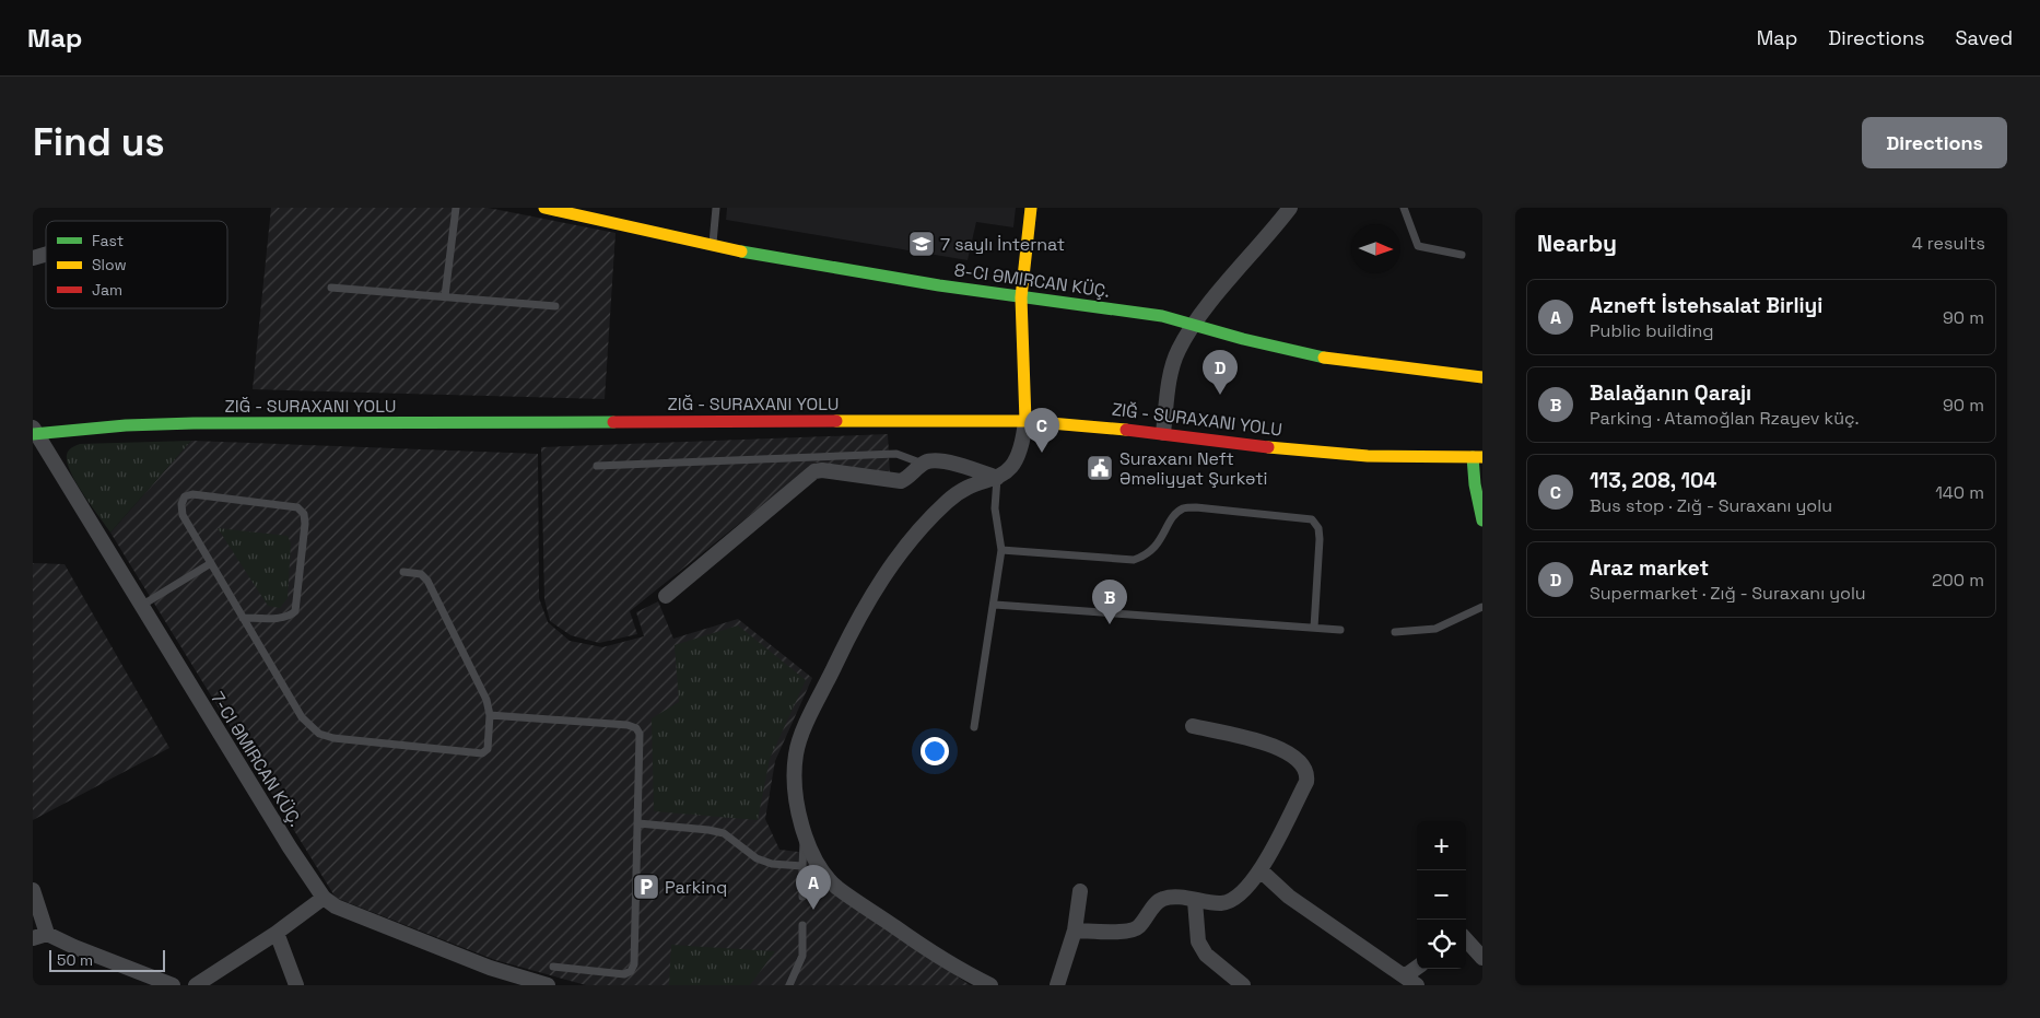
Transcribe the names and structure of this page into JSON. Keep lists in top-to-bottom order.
{
  "streets": {
    "main road": ["8-CI ƏMIRCAN KÜÇ."],
    "street": ["7-CI ƏMIRCAN KÜÇ."]
  },
  "places": {
    "school or university": ["7 saylı İnternat"],
    "public building": ["Suraxanı Neft Əməliyyat Şurkəti"],
    "parking": ["Parkinq"]
  },
  "legend": ["Fast", "Slow", "Jam"],
  "scale_bar": "50 m",
  "north": "right",
  "page": {
    "header": "Map",
    "nav": ["Map", "Directions", "Saved"],
    "buttons": "Directions",
    "title": "Find us",
    "heading": ["Nearby", "4 results"],
    "list": [
      {
        "mark": "A",
        "name": "Azneft İstehsalat Birliyi",
        "note": "Public building",
        "value": "90 m"
      },
      {
        "mark": "B",
        "name": "Balağanın Qarajı",
        "note": "Parking · Atamoğlan Rzayev küç.",
        "value": "90 m"
      },
      {
        "mark": "C",
        "name": "113, 208, 104",
        "note": "Bus stop · Zığ - Suraxanı yolu",
        "value": "140 m"
      },
      {
        "mark": "D",
        "name": "Araz market",
        "note": "Supermarket · Zığ - Suraxanı yolu",
        "value": "200 m"
      }
    ],
    "pins": [
      "D",
      "C",
      "B",
      "A"
    ],
    "map_buttons": ["+", "−"],
    "scale": "50 m"
  }
}
